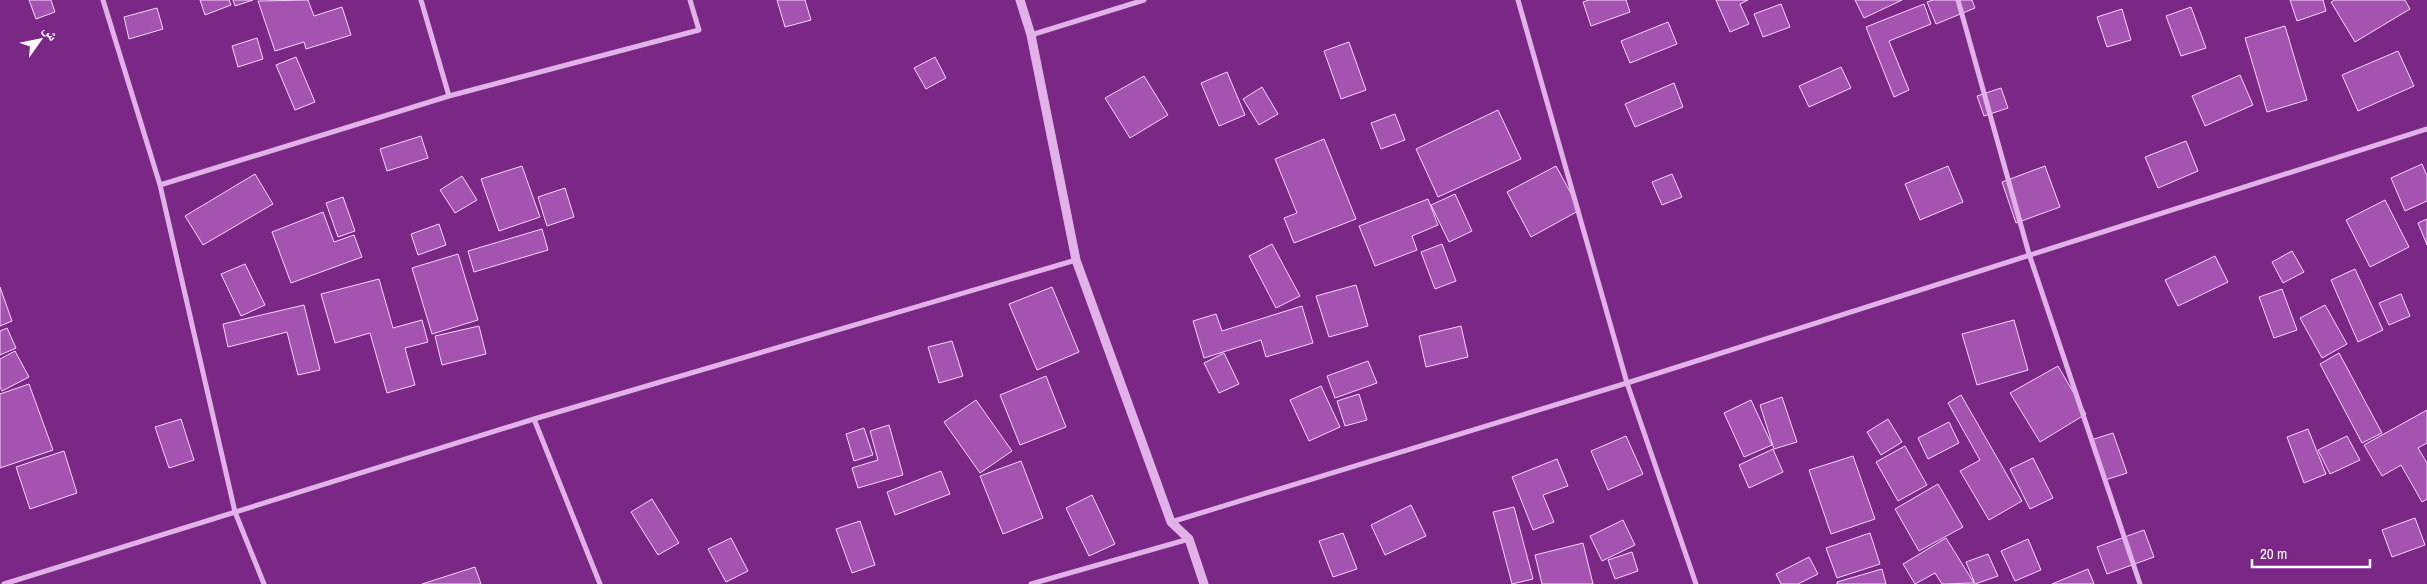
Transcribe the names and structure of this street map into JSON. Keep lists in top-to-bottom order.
{
  "scale_bar": "20 m",
  "north": "top right"
}
